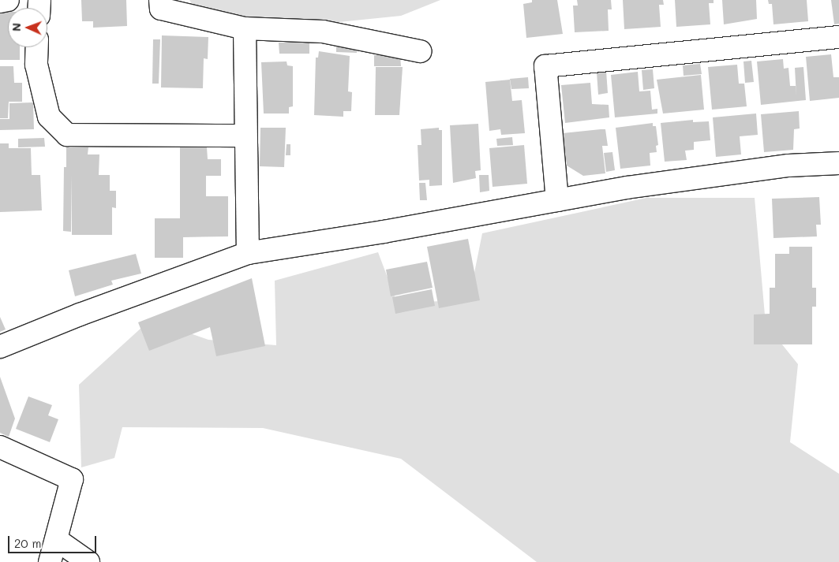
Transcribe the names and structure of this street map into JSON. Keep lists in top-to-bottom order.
{
  "scale_bar": "20 m",
  "north": "left"
}
